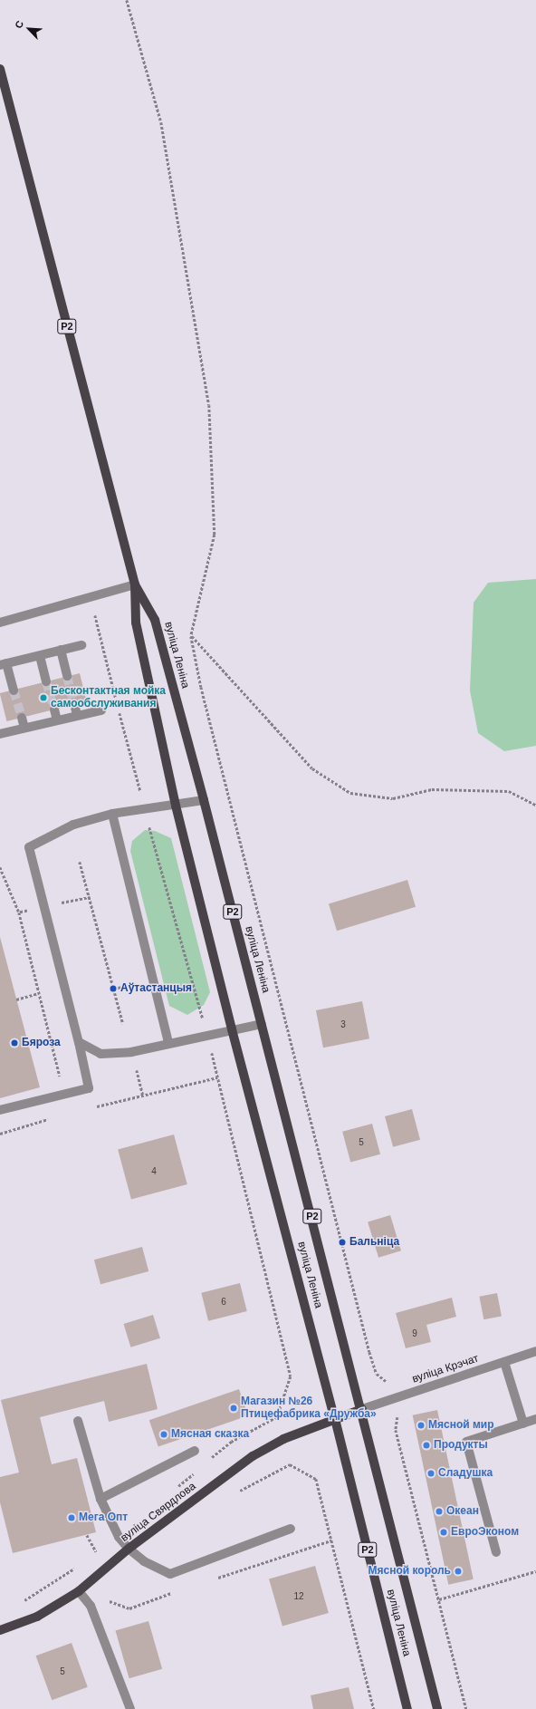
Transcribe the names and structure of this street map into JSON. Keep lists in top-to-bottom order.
{
  "streets": {
    "main road": ["Р2", "вуліца Леніна", "вуліца Свярдлова"],
    "street": ["вуліца Крэчат"]
  },
  "crossings": [
    ["Р2", "вуліца Леніна"],
    ["вуліца Леніна", "вуліца Крэчат"],
    ["вуліца Леніна", "вуліца Свярдлова"],
    ["вуліца Крэчат", "вуліца Свярдлова"]
  ],
  "places": [
    "Бесконтактная мойка самообслуживания",
    "Аўтастанцыя",
    "Бяроза",
    "Бальніца",
    "Магазин №26 Птицефабрика «Дружба»",
    "Мясной мир",
    "Мясная сказка",
    "Продукты",
    "Сладушка",
    "Океан",
    "Мега Опт",
    "ЕвроЭконом",
    "Мясной король"
  ],
  "house_numbers": [
    "3",
    "5",
    "4",
    "6",
    "9",
    "12",
    "5"
  ],
  "north": "top left"
}
